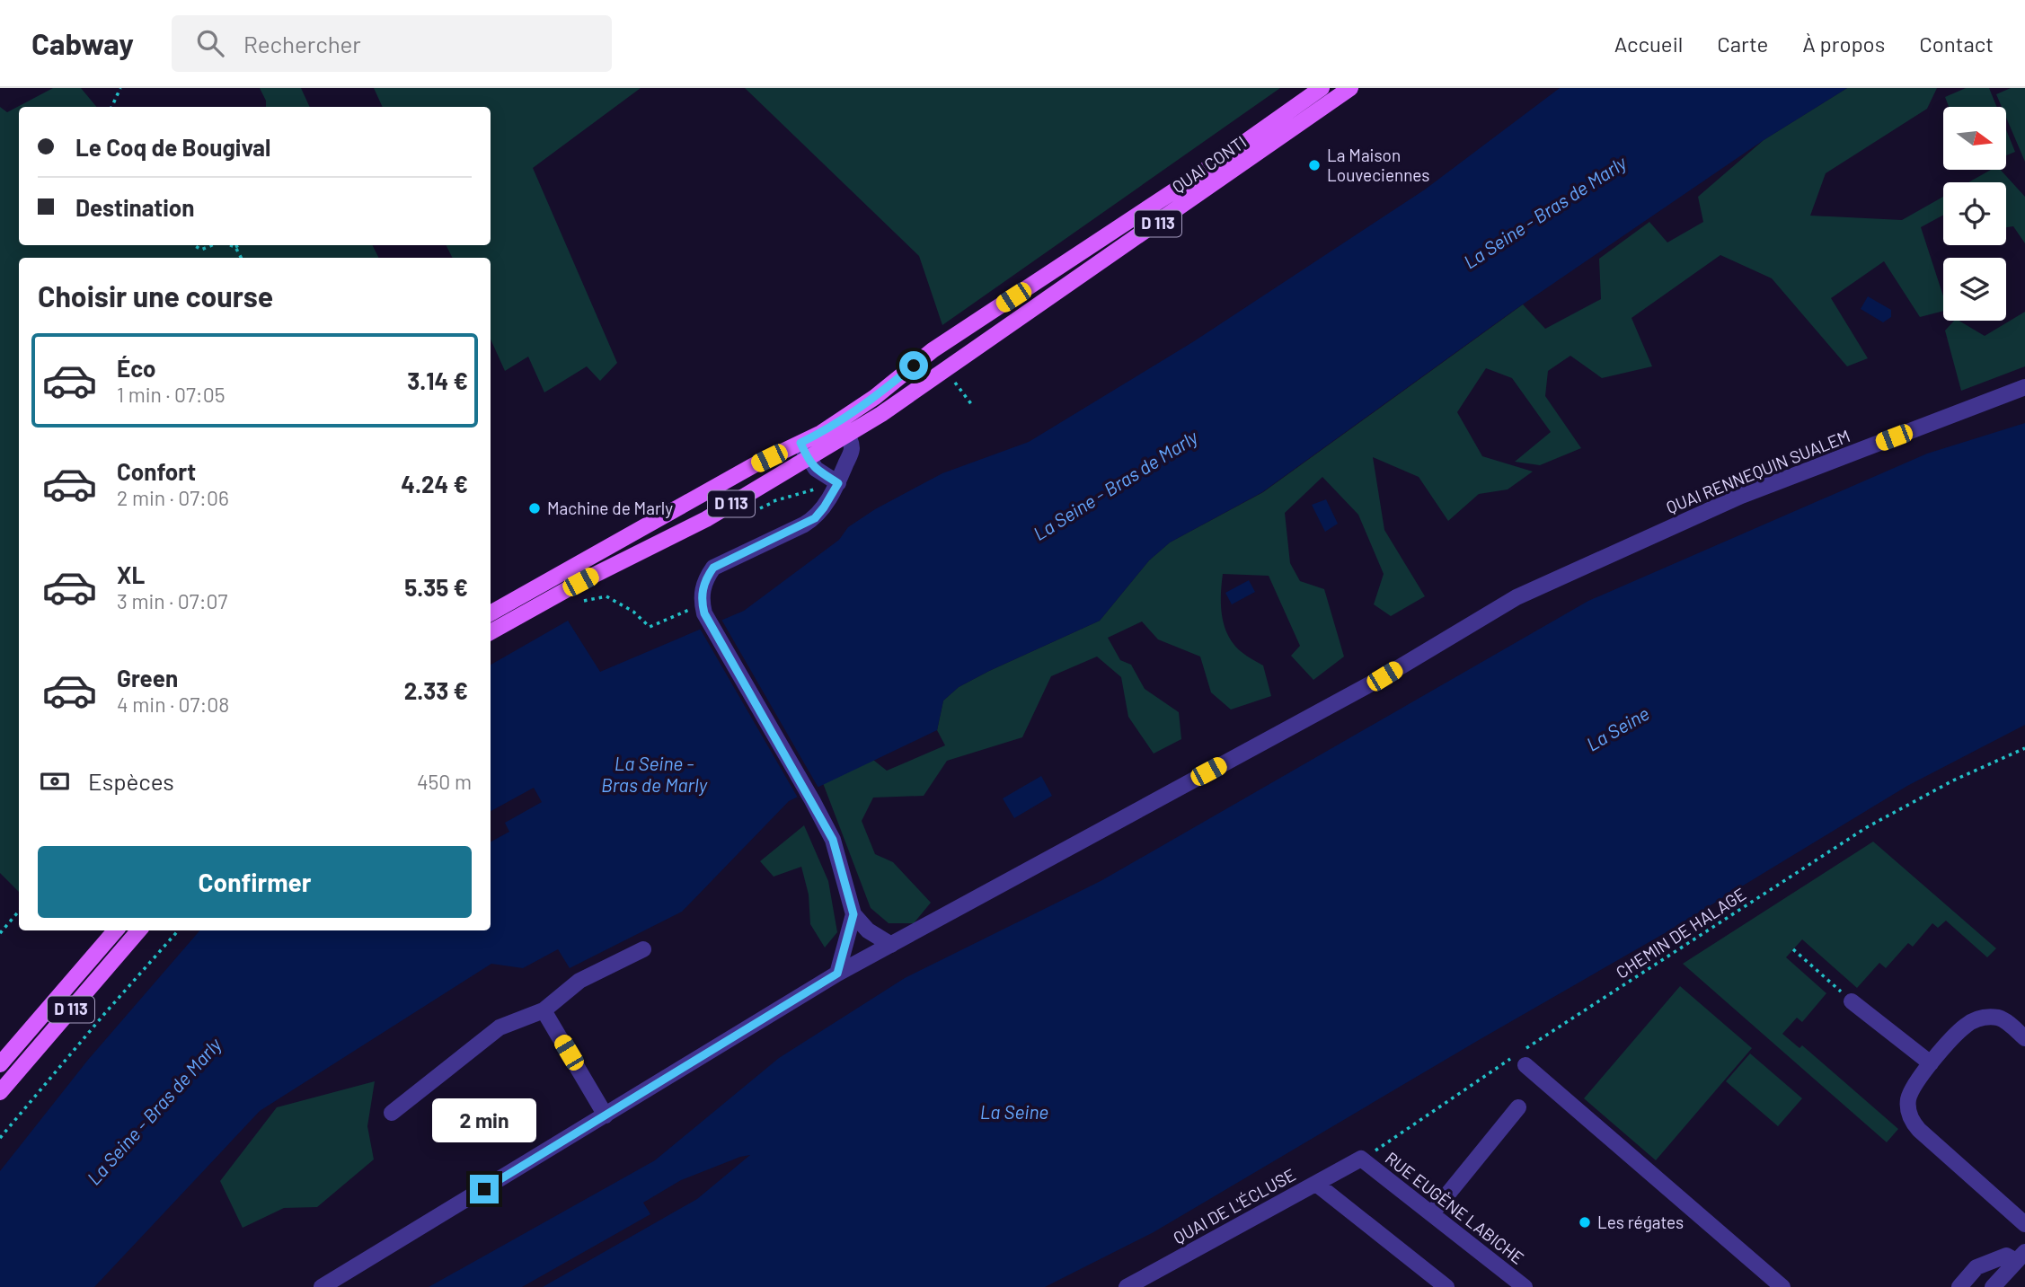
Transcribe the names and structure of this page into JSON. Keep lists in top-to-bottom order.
{
  "streets": {
    "main road": ["QUAI CONTI", "D 113"],
    "street": ["QUAI RENNEQUIN SUALEM", "QUAI DE L'ÉCLUSE", "RUE EUGÈNE LABICHE"],
    "path": ["CHEMIN DE HALAGE"]
  },
  "crossings": [
    ["QUAI CONTI", "D 113"],
    ["CHEMIN DE HALAGE", "QUAI DE L'ÉCLUSE"],
    ["CHEMIN DE HALAGE", "RUE EUGÈNE LABICHE"],
    ["QUAI DE L'ÉCLUSE", "RUE EUGÈNE LABICHE"]
  ],
  "water": ["La Seine - Bras de Marly", "La Seine"],
  "places": ["La Maison Louveciennes", "Machine de Marly", "Les régates"],
  "north": "right",
  "page": {
    "header": "Cabway",
    "search": "Rechercher",
    "nav": [
      "Accueil",
      "Carte",
      "À propos",
      "Contact"
    ],
    "banner": ["Le Coq de Bougival", "Destination"],
    "heading": "Choisir une course",
    "list": [
      {
        "name": "Éco",
        "note": "1 min · 07:05",
        "value": "3.14 €"
      },
      {
        "name": "Confort",
        "note": "2 min · 07:06",
        "value": "4.24 €"
      },
      {
        "name": "XL",
        "note": "3 min · 07:07",
        "value": "5.35 €"
      },
      {
        "name": "Green",
        "note": "4 min · 07:08",
        "value": "2.33 €"
      }
    ],
    "pay": ["Espèces", "450 m"],
    "buttons": "Confirmer",
    "bubble": "2 min"
  }
}
